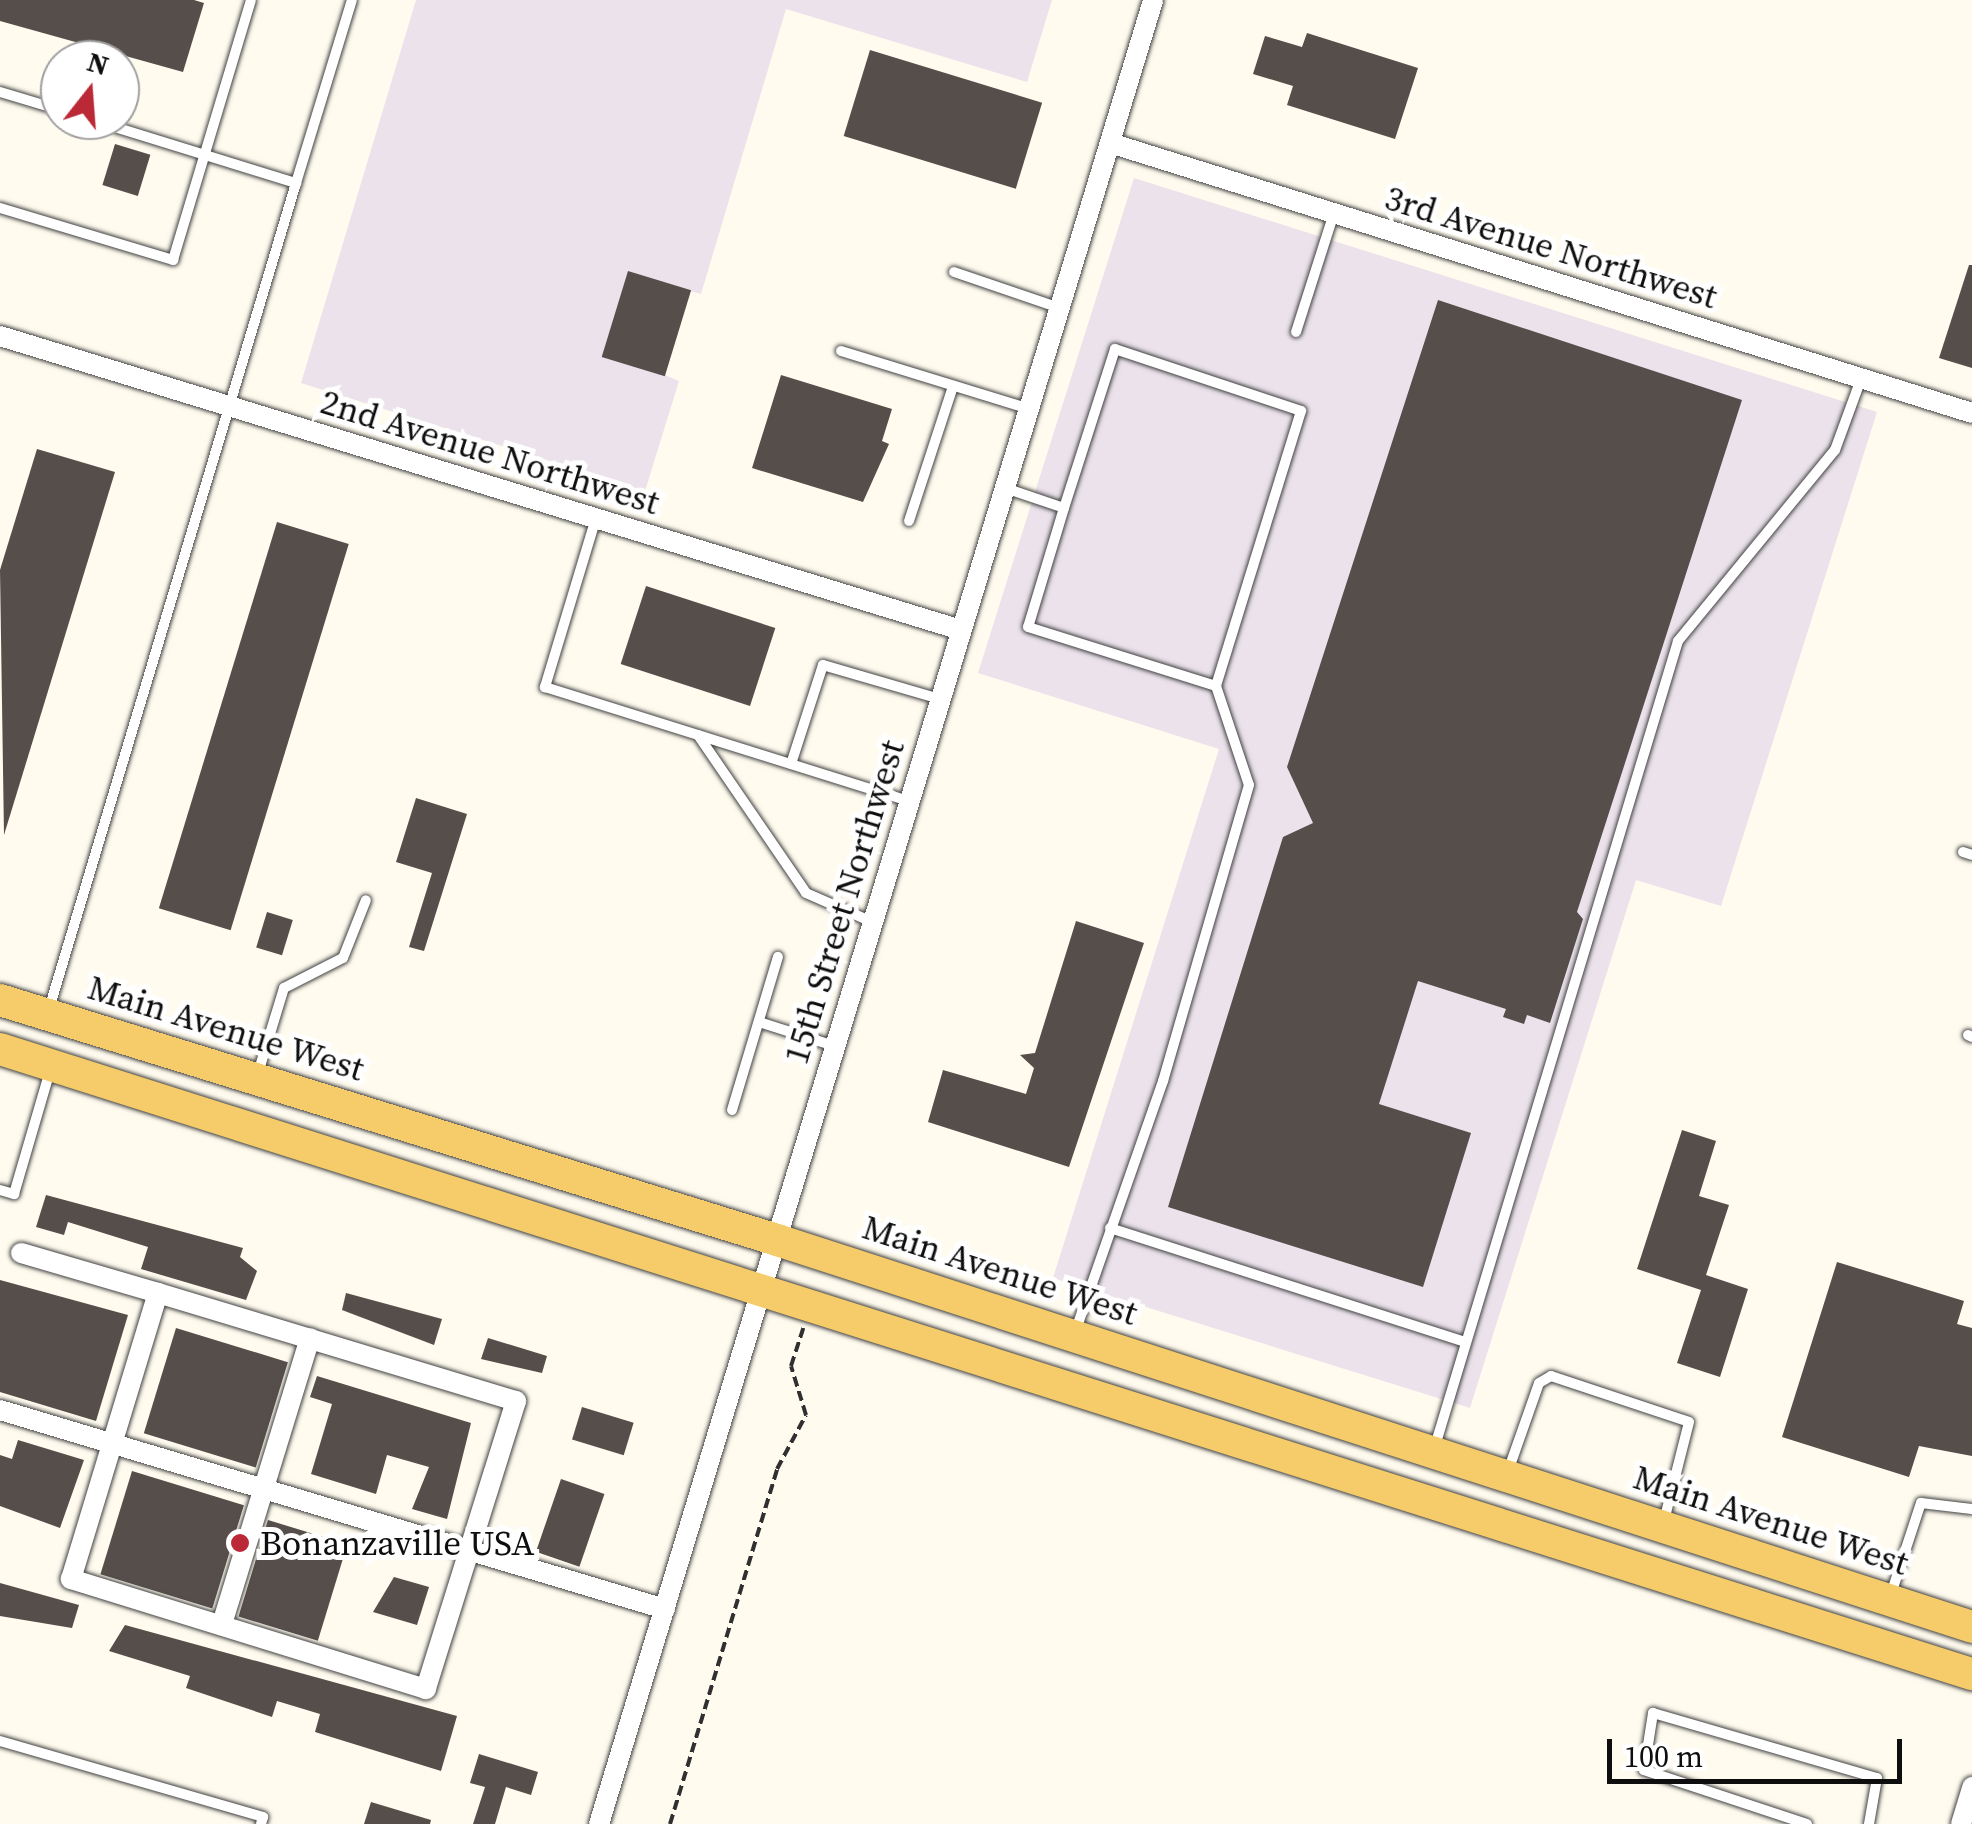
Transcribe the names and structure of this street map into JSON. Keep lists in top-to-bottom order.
{
  "streets": {
    "main road": ["Main Avenue West"],
    "street": ["3rd Avenue Northwest", "2nd Avenue Northwest", "15th Street Northwest"]
  },
  "crossings": [
    ["3rd Avenue Northwest", "15th Street Northwest"],
    ["2nd Avenue Northwest", "15th Street Northwest"],
    ["15th Street Northwest", "Main Avenue West"]
  ],
  "places": ["Bonanzaville USA"],
  "scale_bar": "100 m",
  "north": "top"
}
